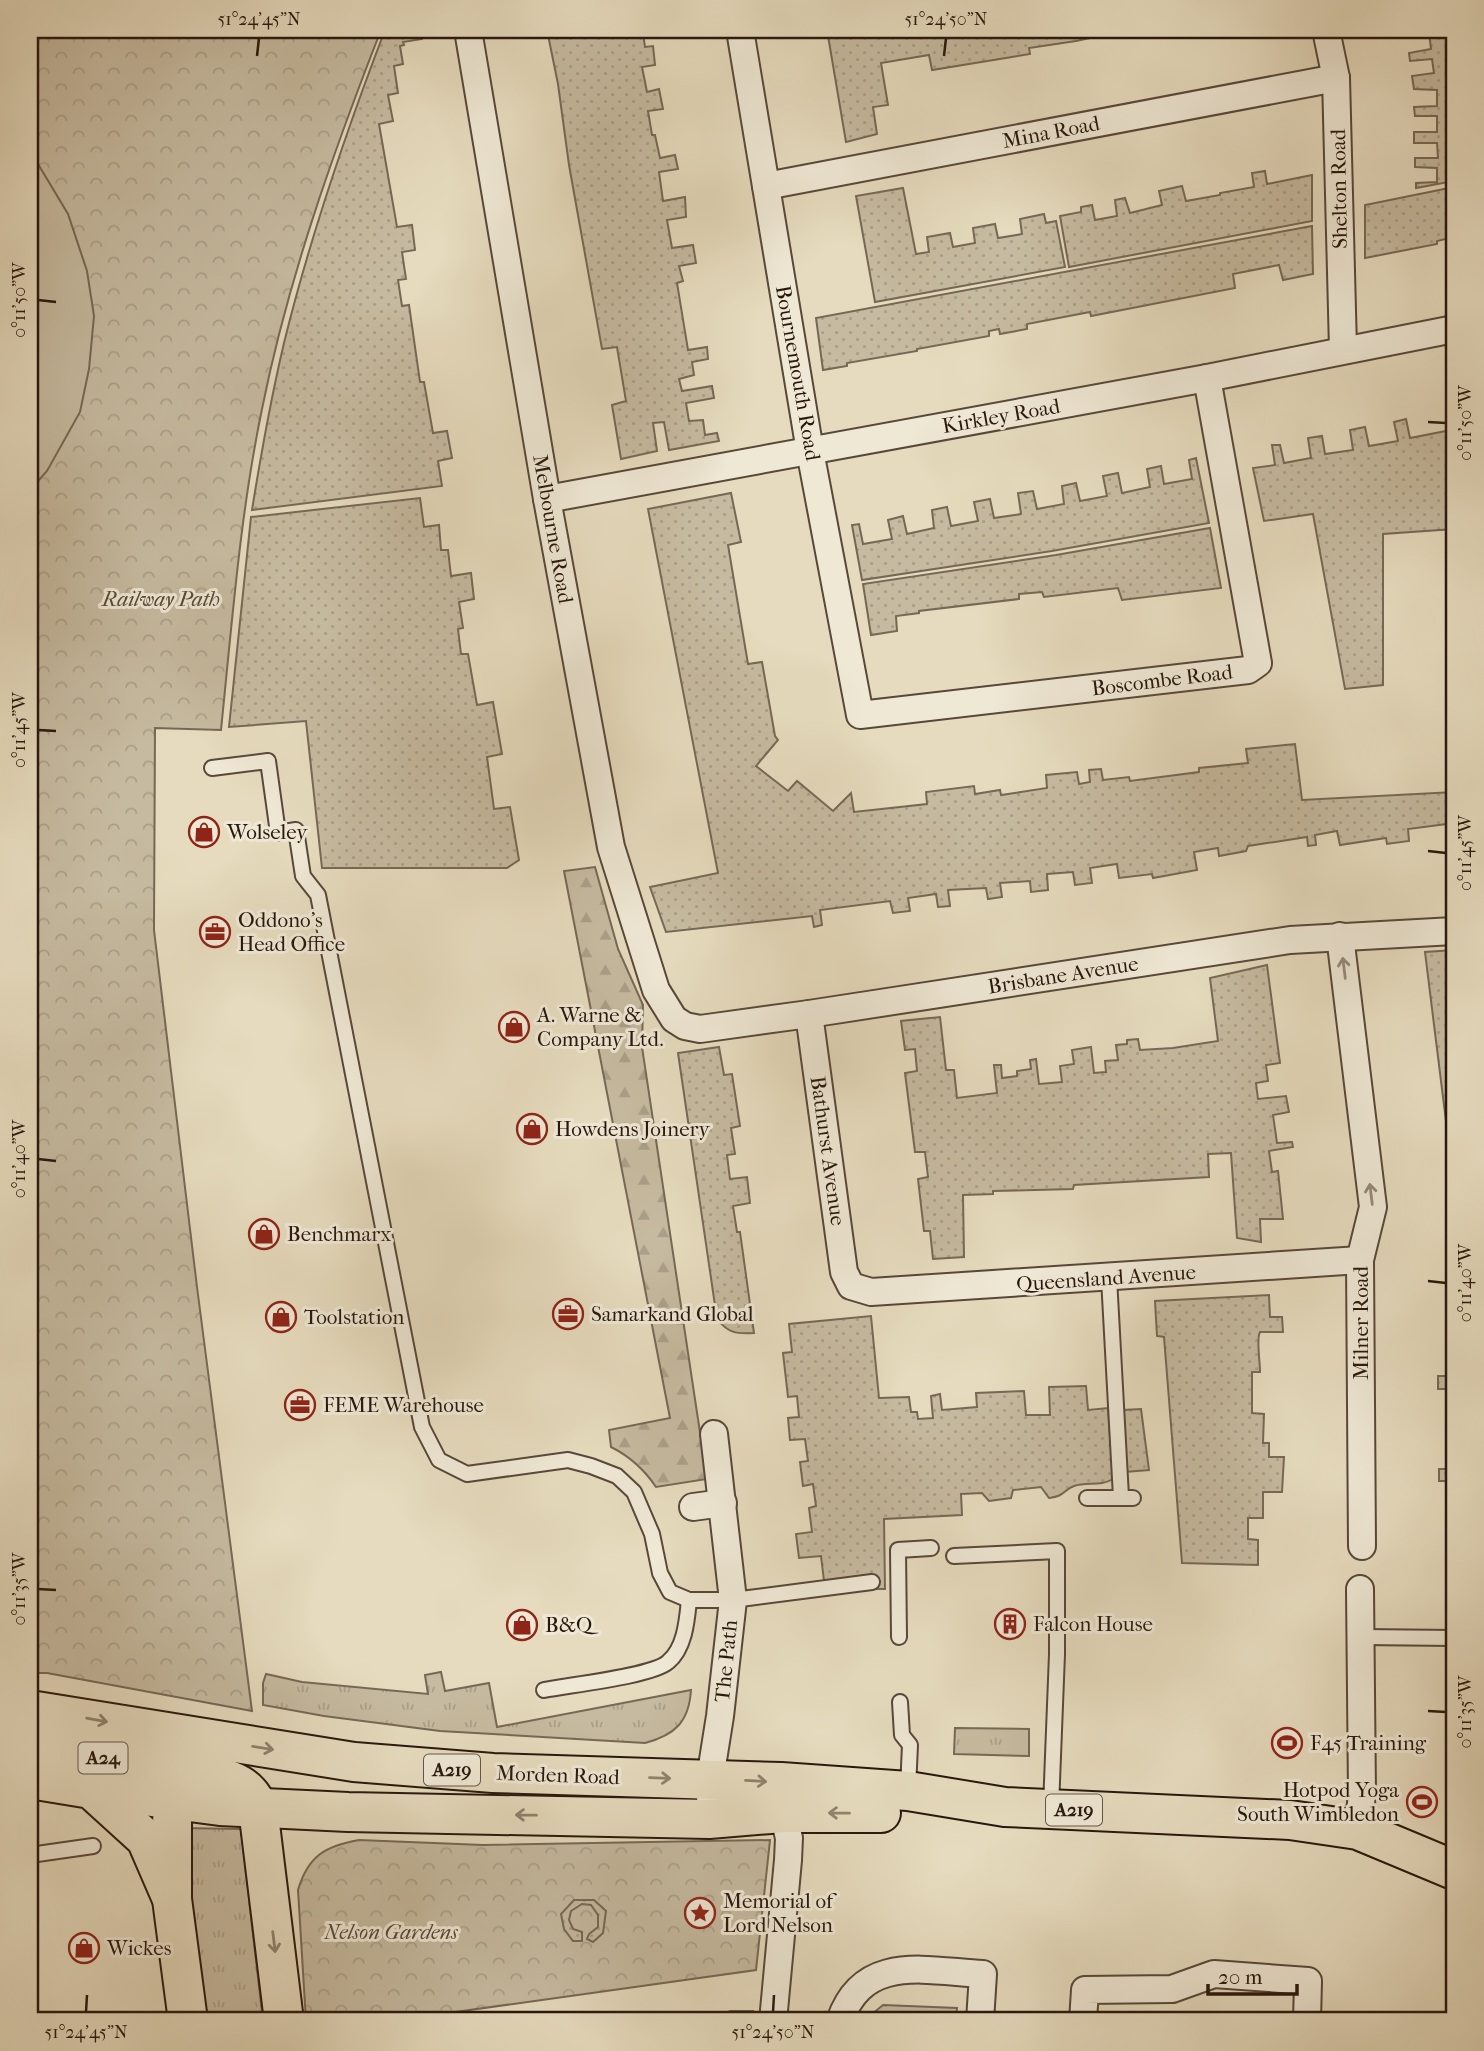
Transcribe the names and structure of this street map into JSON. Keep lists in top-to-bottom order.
{
  "streets": {
    "main road": ["A24", "A219", "Morden Road"],
    "street": [
      "Mina Road",
      "Shelton Road",
      "Bournemouth Road",
      "Kirkley Road",
      "Melbourne Road",
      "Boscombe Road",
      "Brisbane Avenue",
      "Bathurst Avenue",
      "Queensland Avenue",
      "Milner Road",
      "The Path"
    ]
  },
  "crossings": [
    ["Mina Road", "Shelton Road"],
    ["Mina Road", "Bournemouth Road"],
    ["Shelton Road", "Kirkley Road"],
    ["Bournemouth Road", "Kirkley Road"],
    ["Bournemouth Road", "Boscombe Road"],
    ["Kirkley Road", "Melbourne Road"],
    ["Kirkley Road", "Boscombe Road"],
    ["Melbourne Road", "Brisbane Avenue"],
    ["Brisbane Avenue", "Bathurst Avenue"],
    ["Brisbane Avenue", "Milner Road"],
    ["Bathurst Avenue", "Queensland Avenue"],
    ["Queensland Avenue", "Milner Road"],
    ["The Path", "Morden Road"],
    ["A24", "Morden Road"]
  ],
  "one_way": ["Milner Road"],
  "parks": ["Railway Path", "Nelson Gardens"],
  "places": {
    "shop": [
      "Wolseley",
      "A. Warne & Company Ltd.",
      "Howdens Joinery",
      "Benchmarx",
      "Toolstation",
      "B&Q",
      "Wickes"
    ],
    "office": ["Oddono's Head Office", "Samarkand Global", "FEME Warehouse"],
    "building": ["Falcon House"],
    "sports": ["F45 Training", "Hotpod Yoga South Wimbledon"],
    "place": ["Memorial of Lord Nelson"]
  },
  "scale_bar": "20 m",
  "coordinates": [
    "51°24'45\"N",
    "51°24'50\"N",
    "0°11'50\"W",
    "0°11'45\"W",
    "0°11'40\"W",
    "0°11'35\"W"
  ]
}
